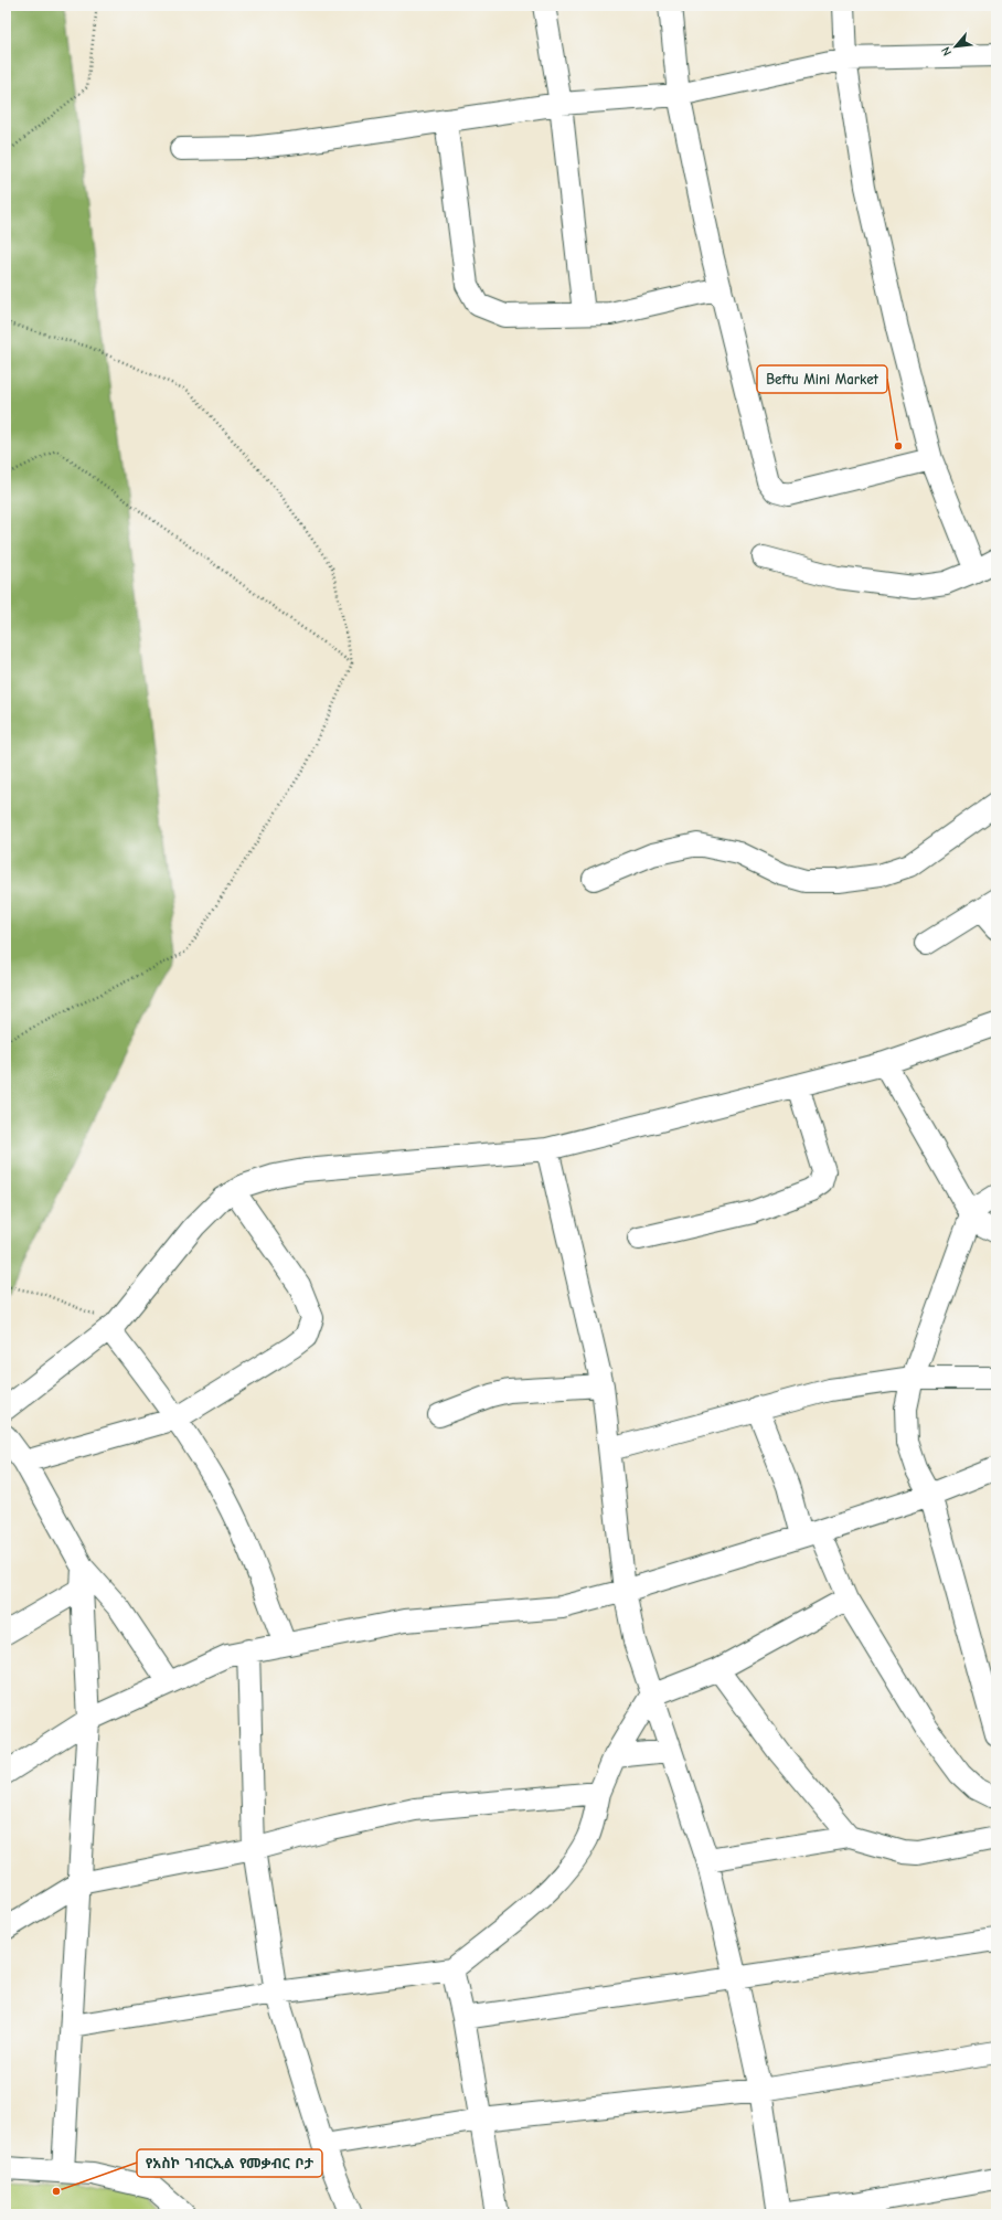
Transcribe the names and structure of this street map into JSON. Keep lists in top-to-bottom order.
{
  "places": ["Beftu Mini Market", "የአስኮ ገብርኢል የመቃብር ቦታ"],
  "north": "bottom left"
}
